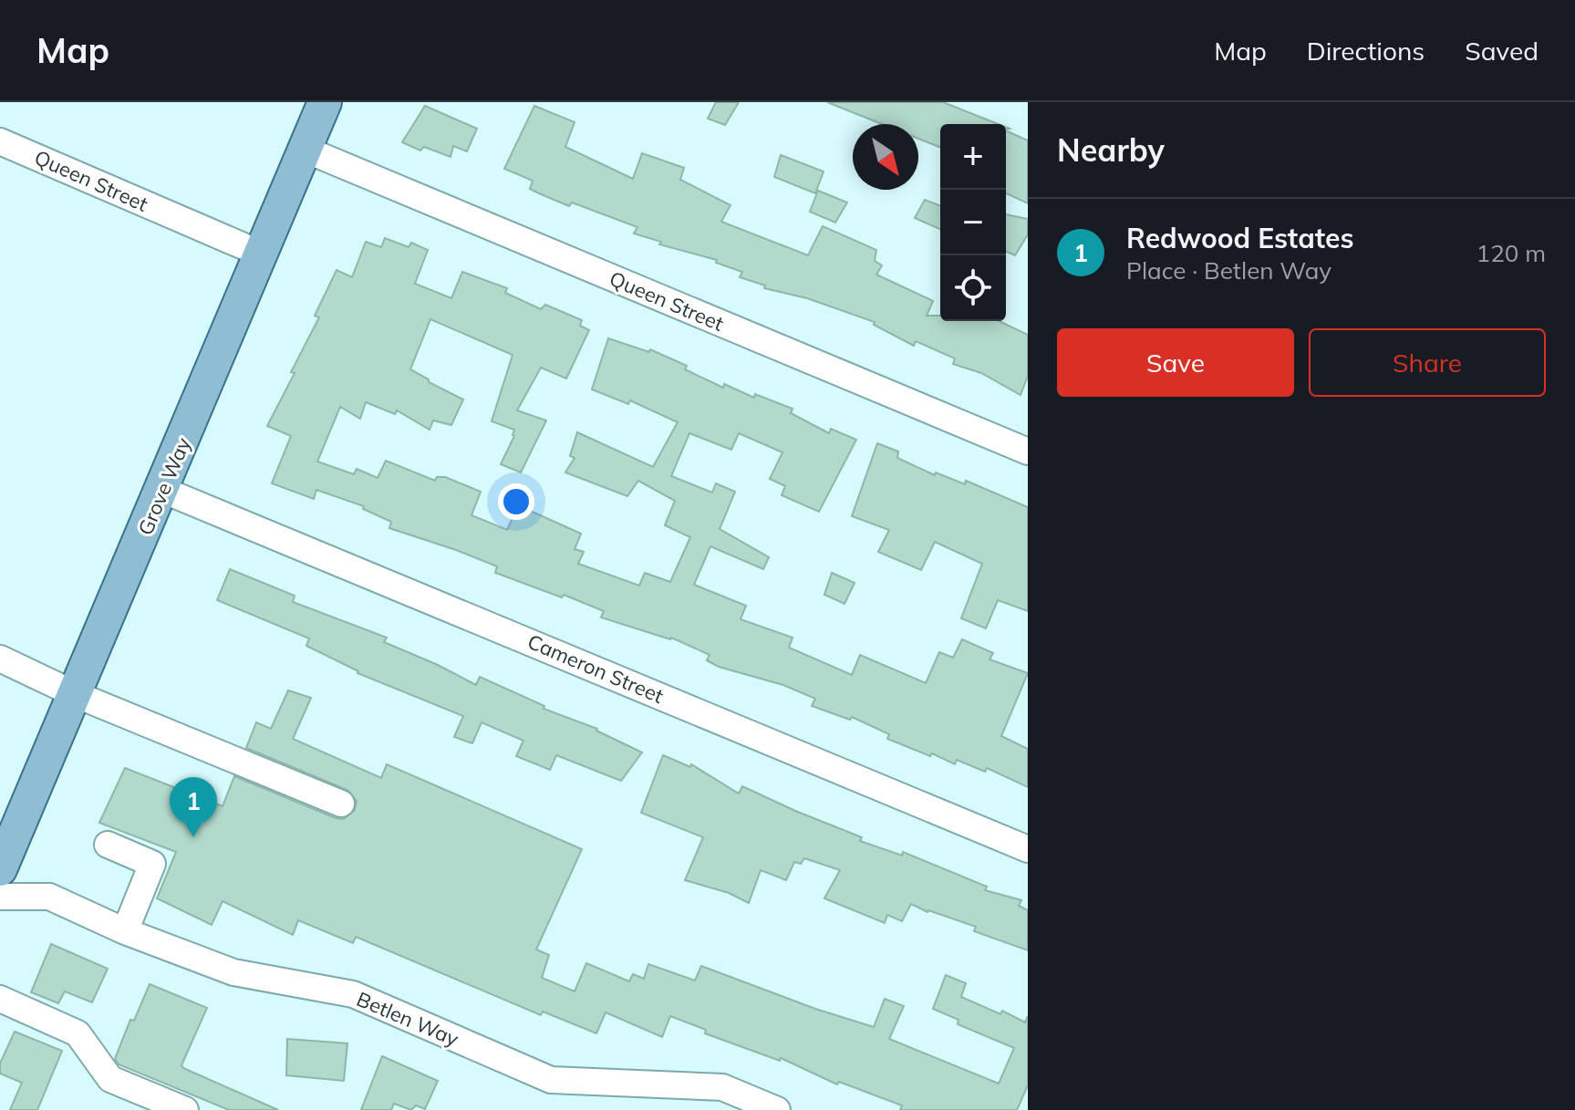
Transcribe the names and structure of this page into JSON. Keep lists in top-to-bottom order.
{
  "streets": {
    "main road": ["Grove Way"],
    "street": ["Queen Street", "Cameron Street", "Betlen Way"]
  },
  "crossings": [
    ["Queen Street", "Grove Way"],
    ["Grove Way", "Cameron Street"]
  ],
  "north": "bottom right",
  "page": {
    "header": "Map",
    "nav": ["Map", "Directions", "Saved"],
    "heading": "Nearby",
    "map_buttons": ["+", "−"],
    "list": [
      {
        "mark": "1",
        "name": "Redwood Estates",
        "note": "Place · Betlen Way",
        "value": "120 m"
      }
    ],
    "buttons": ["Save", "Share"],
    "pins": "1"
  }
}
